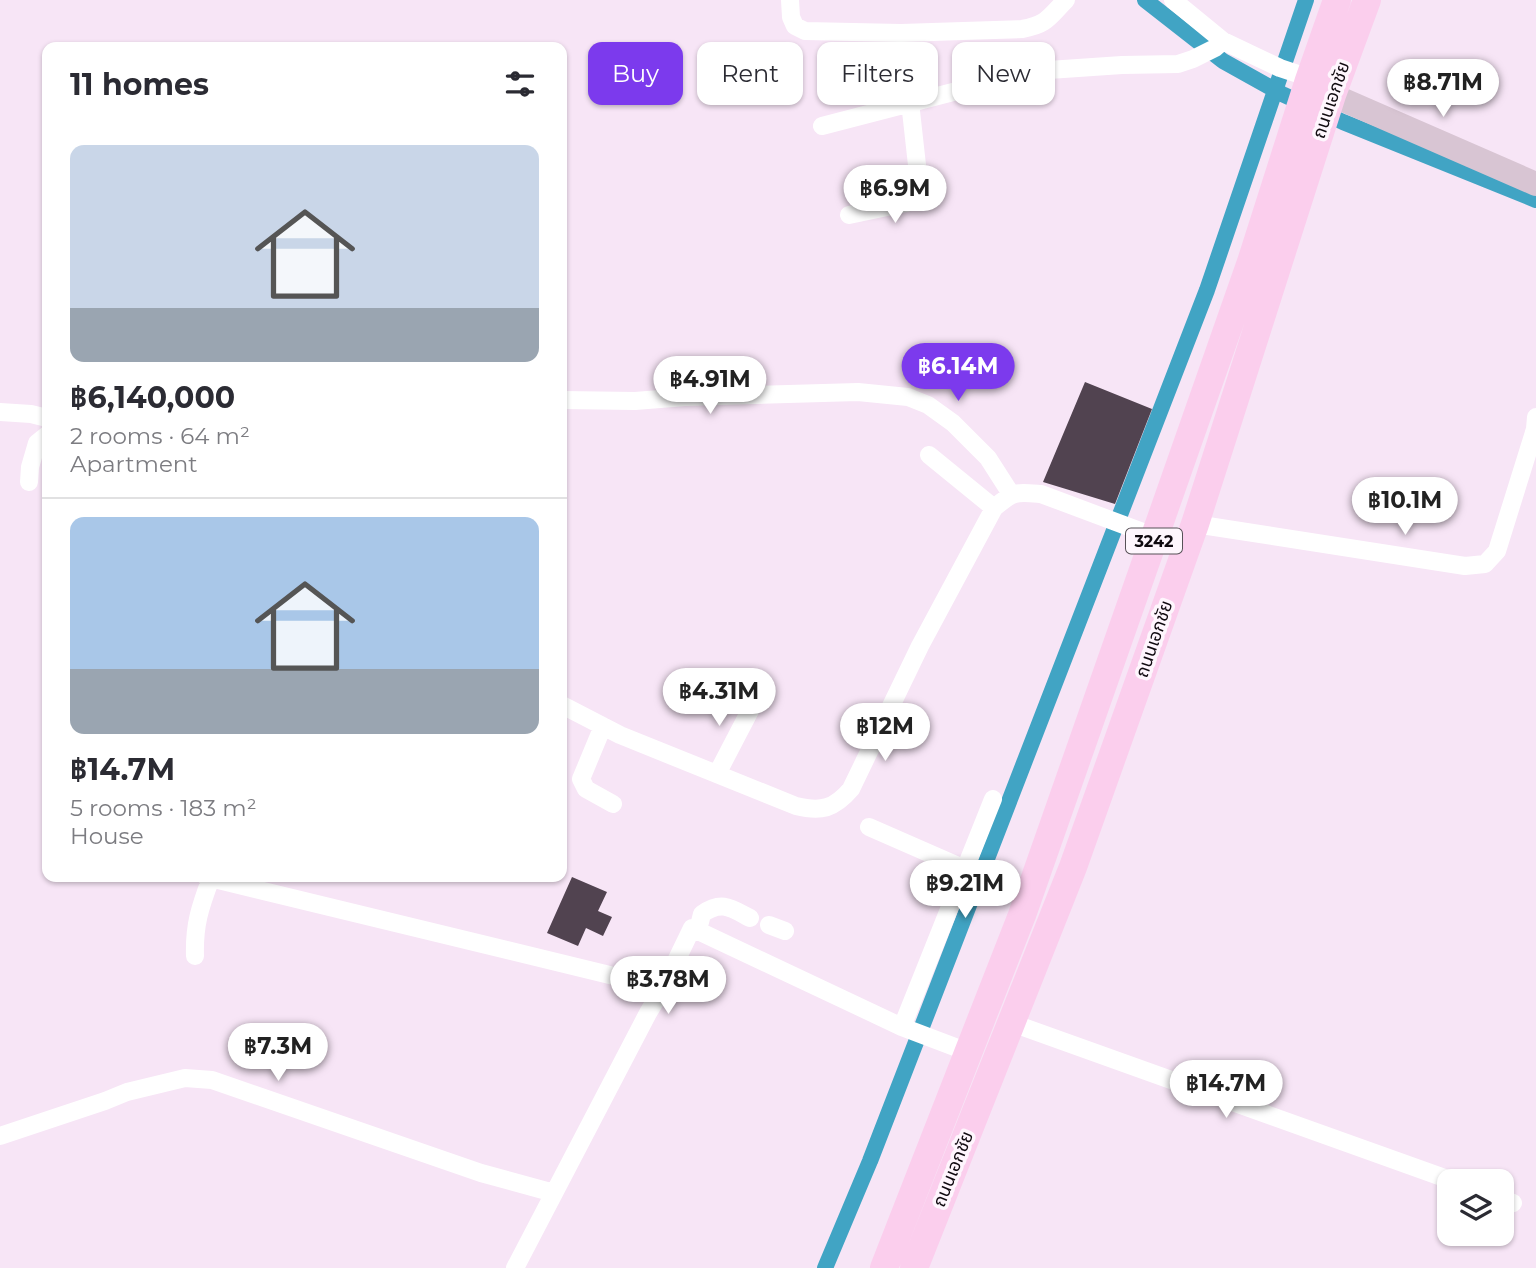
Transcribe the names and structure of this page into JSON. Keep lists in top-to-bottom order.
{
  "streets": {
    "main road": ["ถนนเอกชัย", "3242"]
  },
  "page": {
    "chip": [
      "Buy",
      "Rent",
      "Filters",
      "New"
    ],
    "heading": "11 homes",
    "price": [
      "฿8.71M",
      "฿6.9M",
      "฿6.14M",
      "฿4.91M",
      "฿10.1M",
      "฿4.31M",
      "฿12M",
      "฿9.21M",
      "฿3.78M",
      "฿7.3M",
      "฿14.7M"
    ],
    "list": [
      {
        "name": "฿6,140,000",
        "note": "2 rooms · 64 m² · Apartment"
      },
      {
        "name": "฿14.7M",
        "note": "5 rooms · 183 m² · House"
      }
    ]
  }
}
